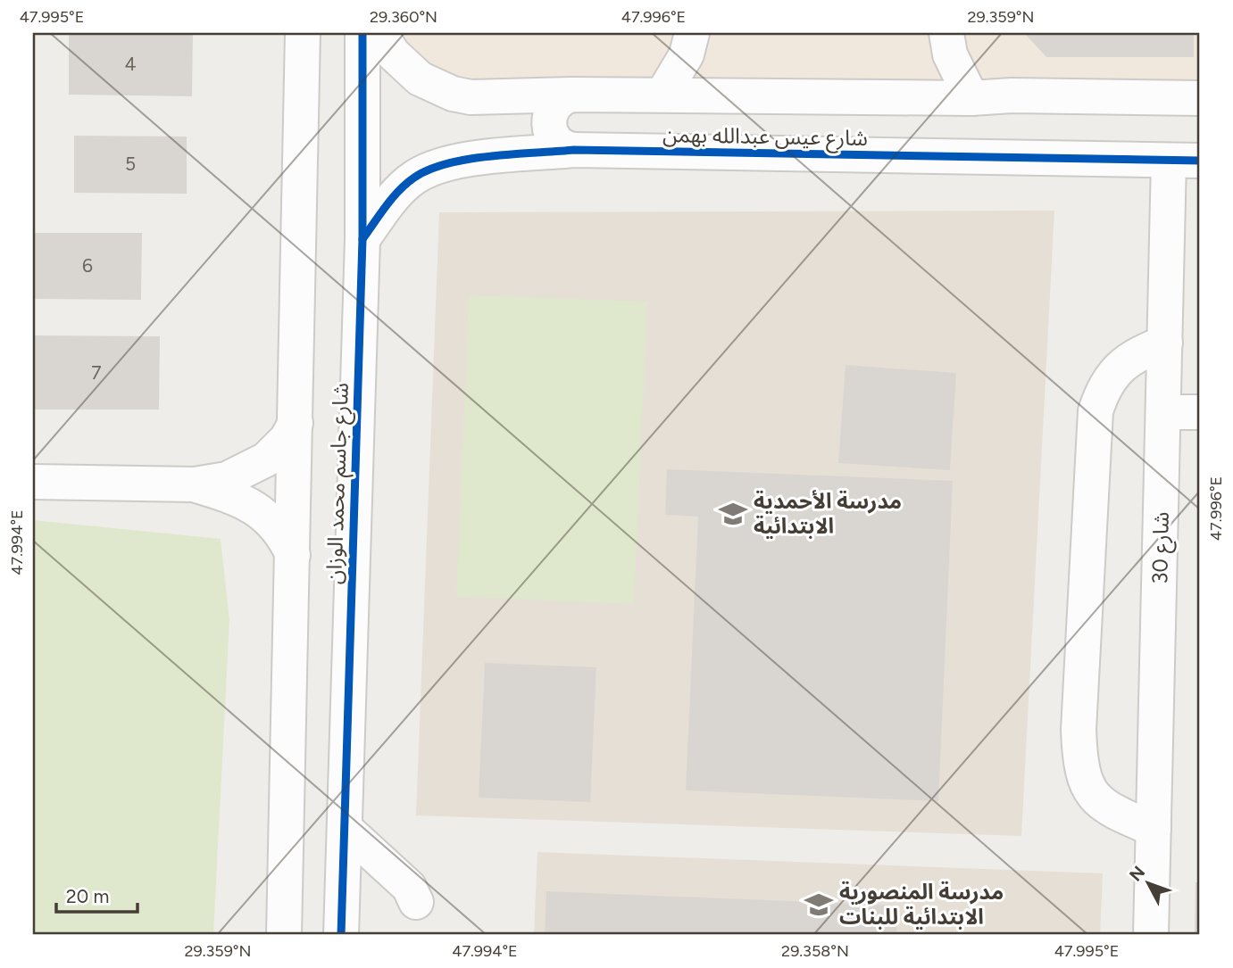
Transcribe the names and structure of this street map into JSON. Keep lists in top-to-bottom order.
{
  "streets": {
    "street": ["شارع عيس عبدالله بهمن", "شارع جاسم محمد الوزان", "شارع 30"]
  },
  "crossings": [
    ["شارع عيس عبدالله بهمن", "شارع جاسم محمد الوزان"],
    ["شارع عيس عبدالله بهمن", "شارع 30"]
  ],
  "places": {
    "school or university": ["مدرسة الأحمدية الابتدائية", "مدرسة المنصورية الابتدائية للبنات"]
  },
  "house_numbers": [
    "4",
    "5",
    "6",
    "7"
  ],
  "scale_bar": "20 m",
  "north": "top left",
  "coordinates": [
    "47.995°E",
    "29.360°N",
    "47.996°E",
    "29.359°N",
    "47.994°E",
    "29.358°N"
  ]
}
